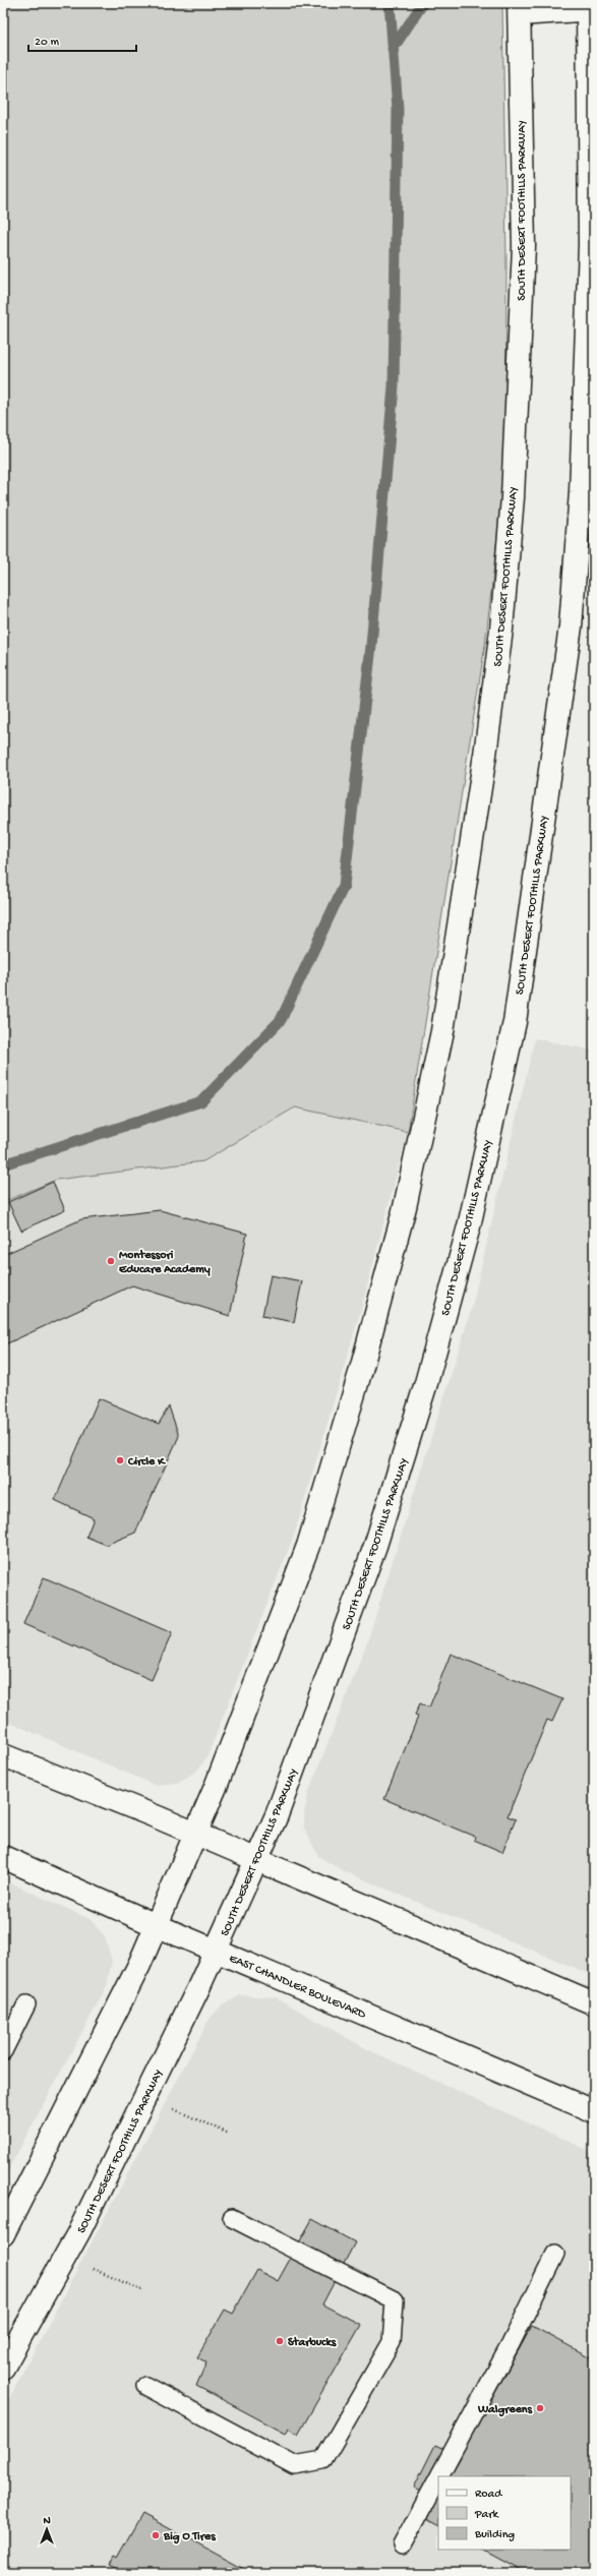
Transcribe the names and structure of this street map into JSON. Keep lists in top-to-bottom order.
{
  "streets": {
    "street": ["SOUTH DESERT FOOTHILLS PARKWAY", "EAST CHANDLER BOULEVARD"]
  },
  "crossings": [
    ["SOUTH DESERT FOOTHILLS PARKWAY", "EAST CHANDLER BOULEVARD"]
  ],
  "places": [
    "Montessori Educare Academy",
    "Circle K",
    "Starbucks",
    "Walgreens",
    "Big O Tires"
  ],
  "legend": ["Road", "Park", "Building"],
  "scale_bar": "20 m",
  "north": "top"
}
